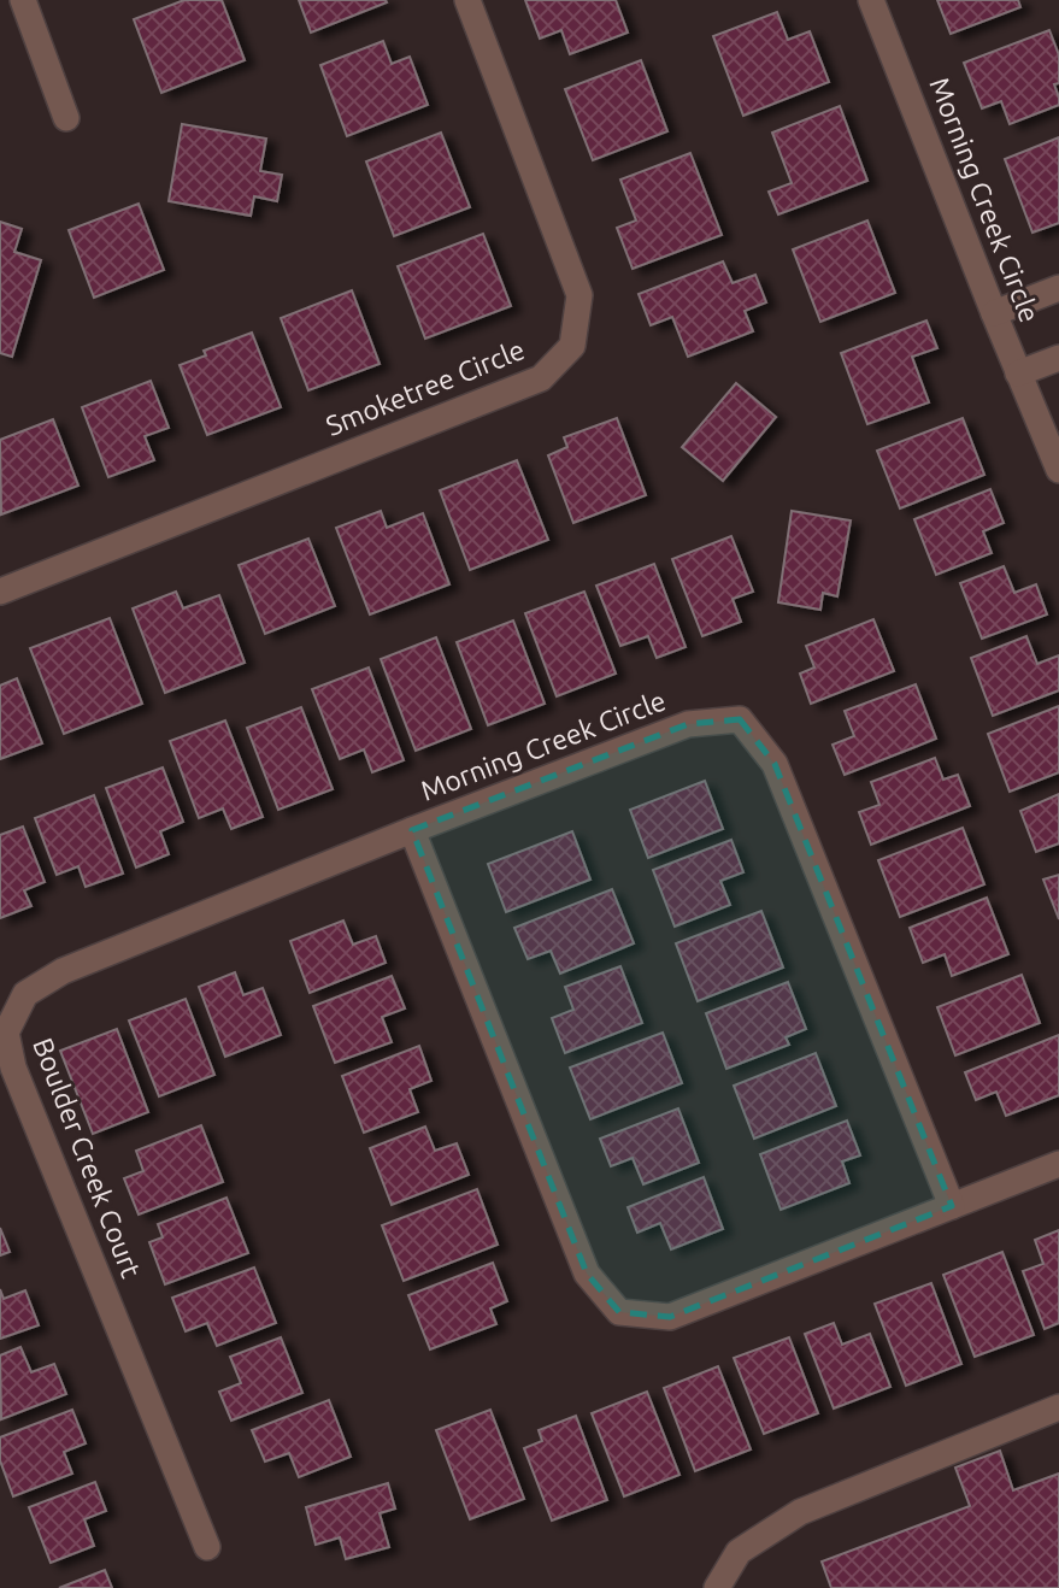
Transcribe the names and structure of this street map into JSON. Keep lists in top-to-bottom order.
{
  "streets": {
    "street": ["Morning Creek Circle", "Smoketree Circle", "Boulder Creek Court"]
  },
  "crossings": [
    ["Morning Creek Circle", "Boulder Creek Court"]
  ]
}
